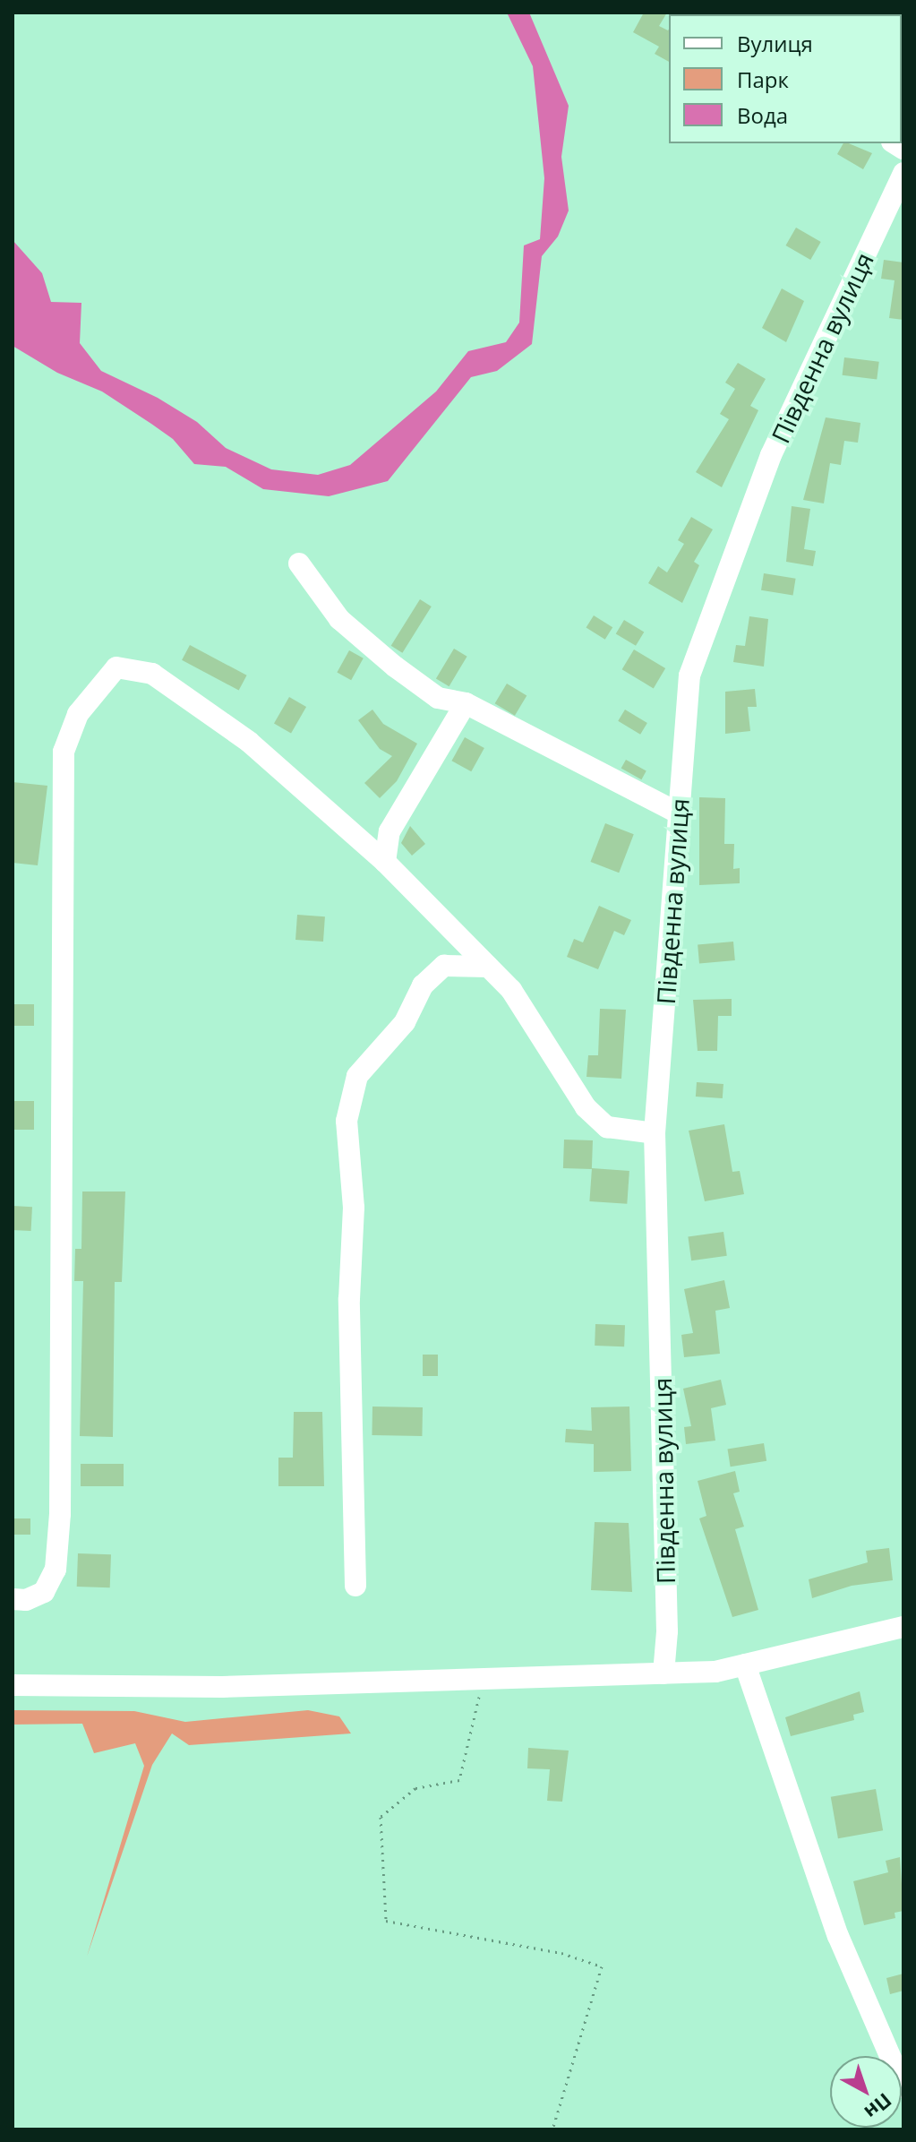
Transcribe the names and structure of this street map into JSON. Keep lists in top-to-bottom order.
{
  "streets": {
    "street": ["Південна вулиця"]
  },
  "legend": ["Вулиця", "Парк", "Вода"],
  "north": "bottom right"
}
